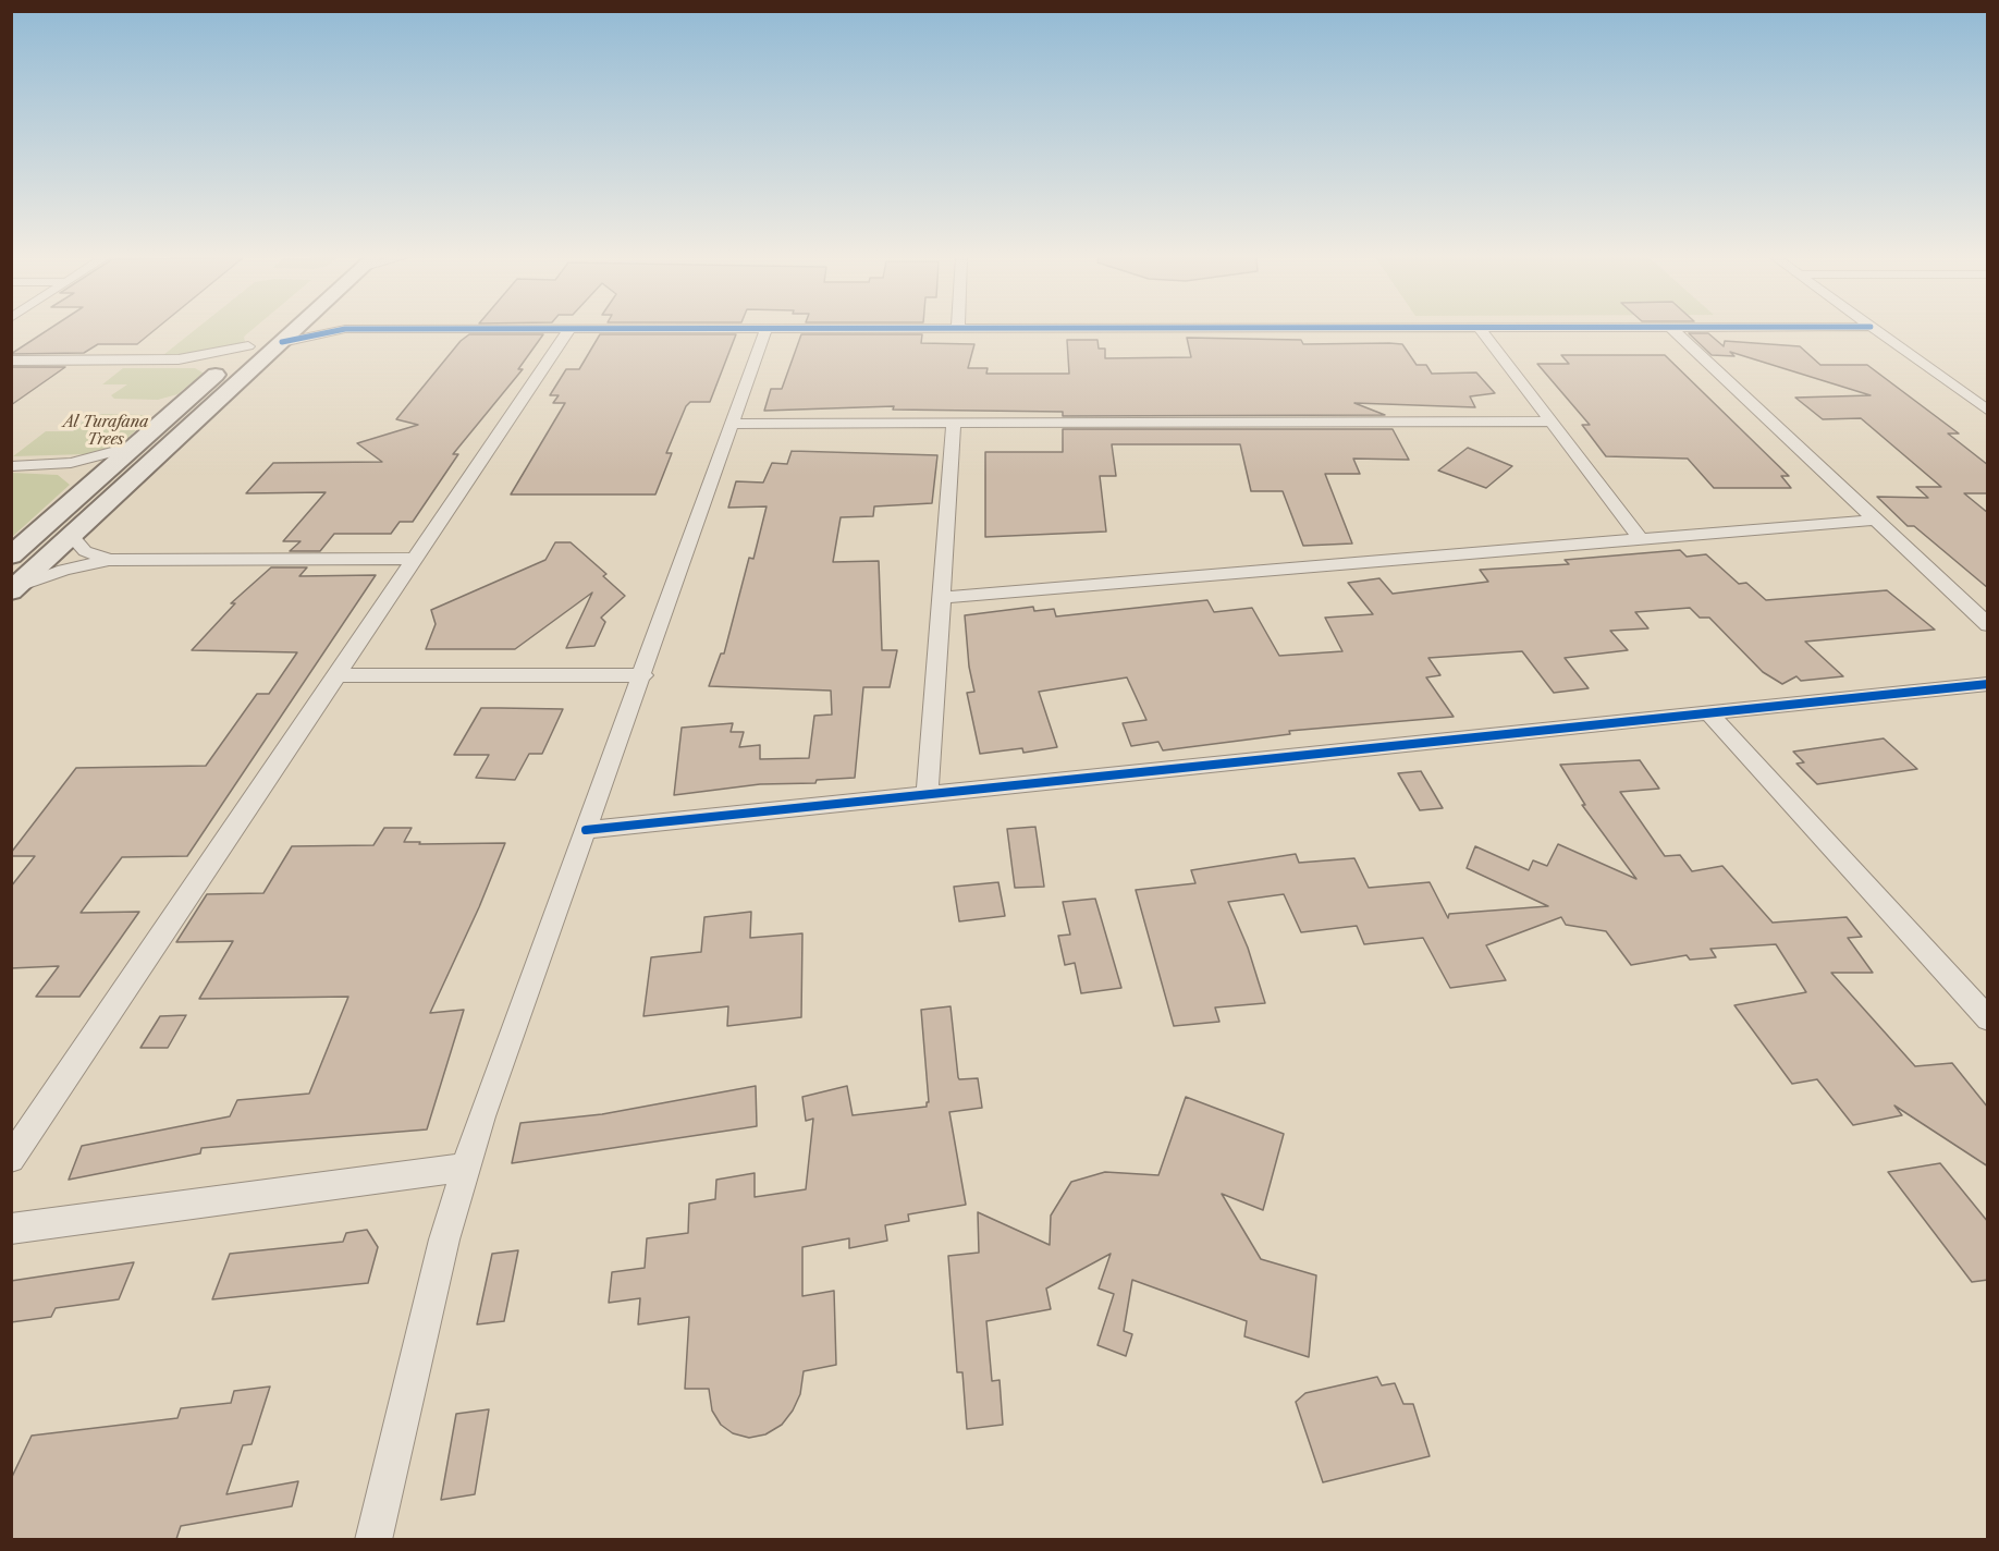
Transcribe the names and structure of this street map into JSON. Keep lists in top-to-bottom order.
{
  "parks": ["Al Turafana Trees"]
}
